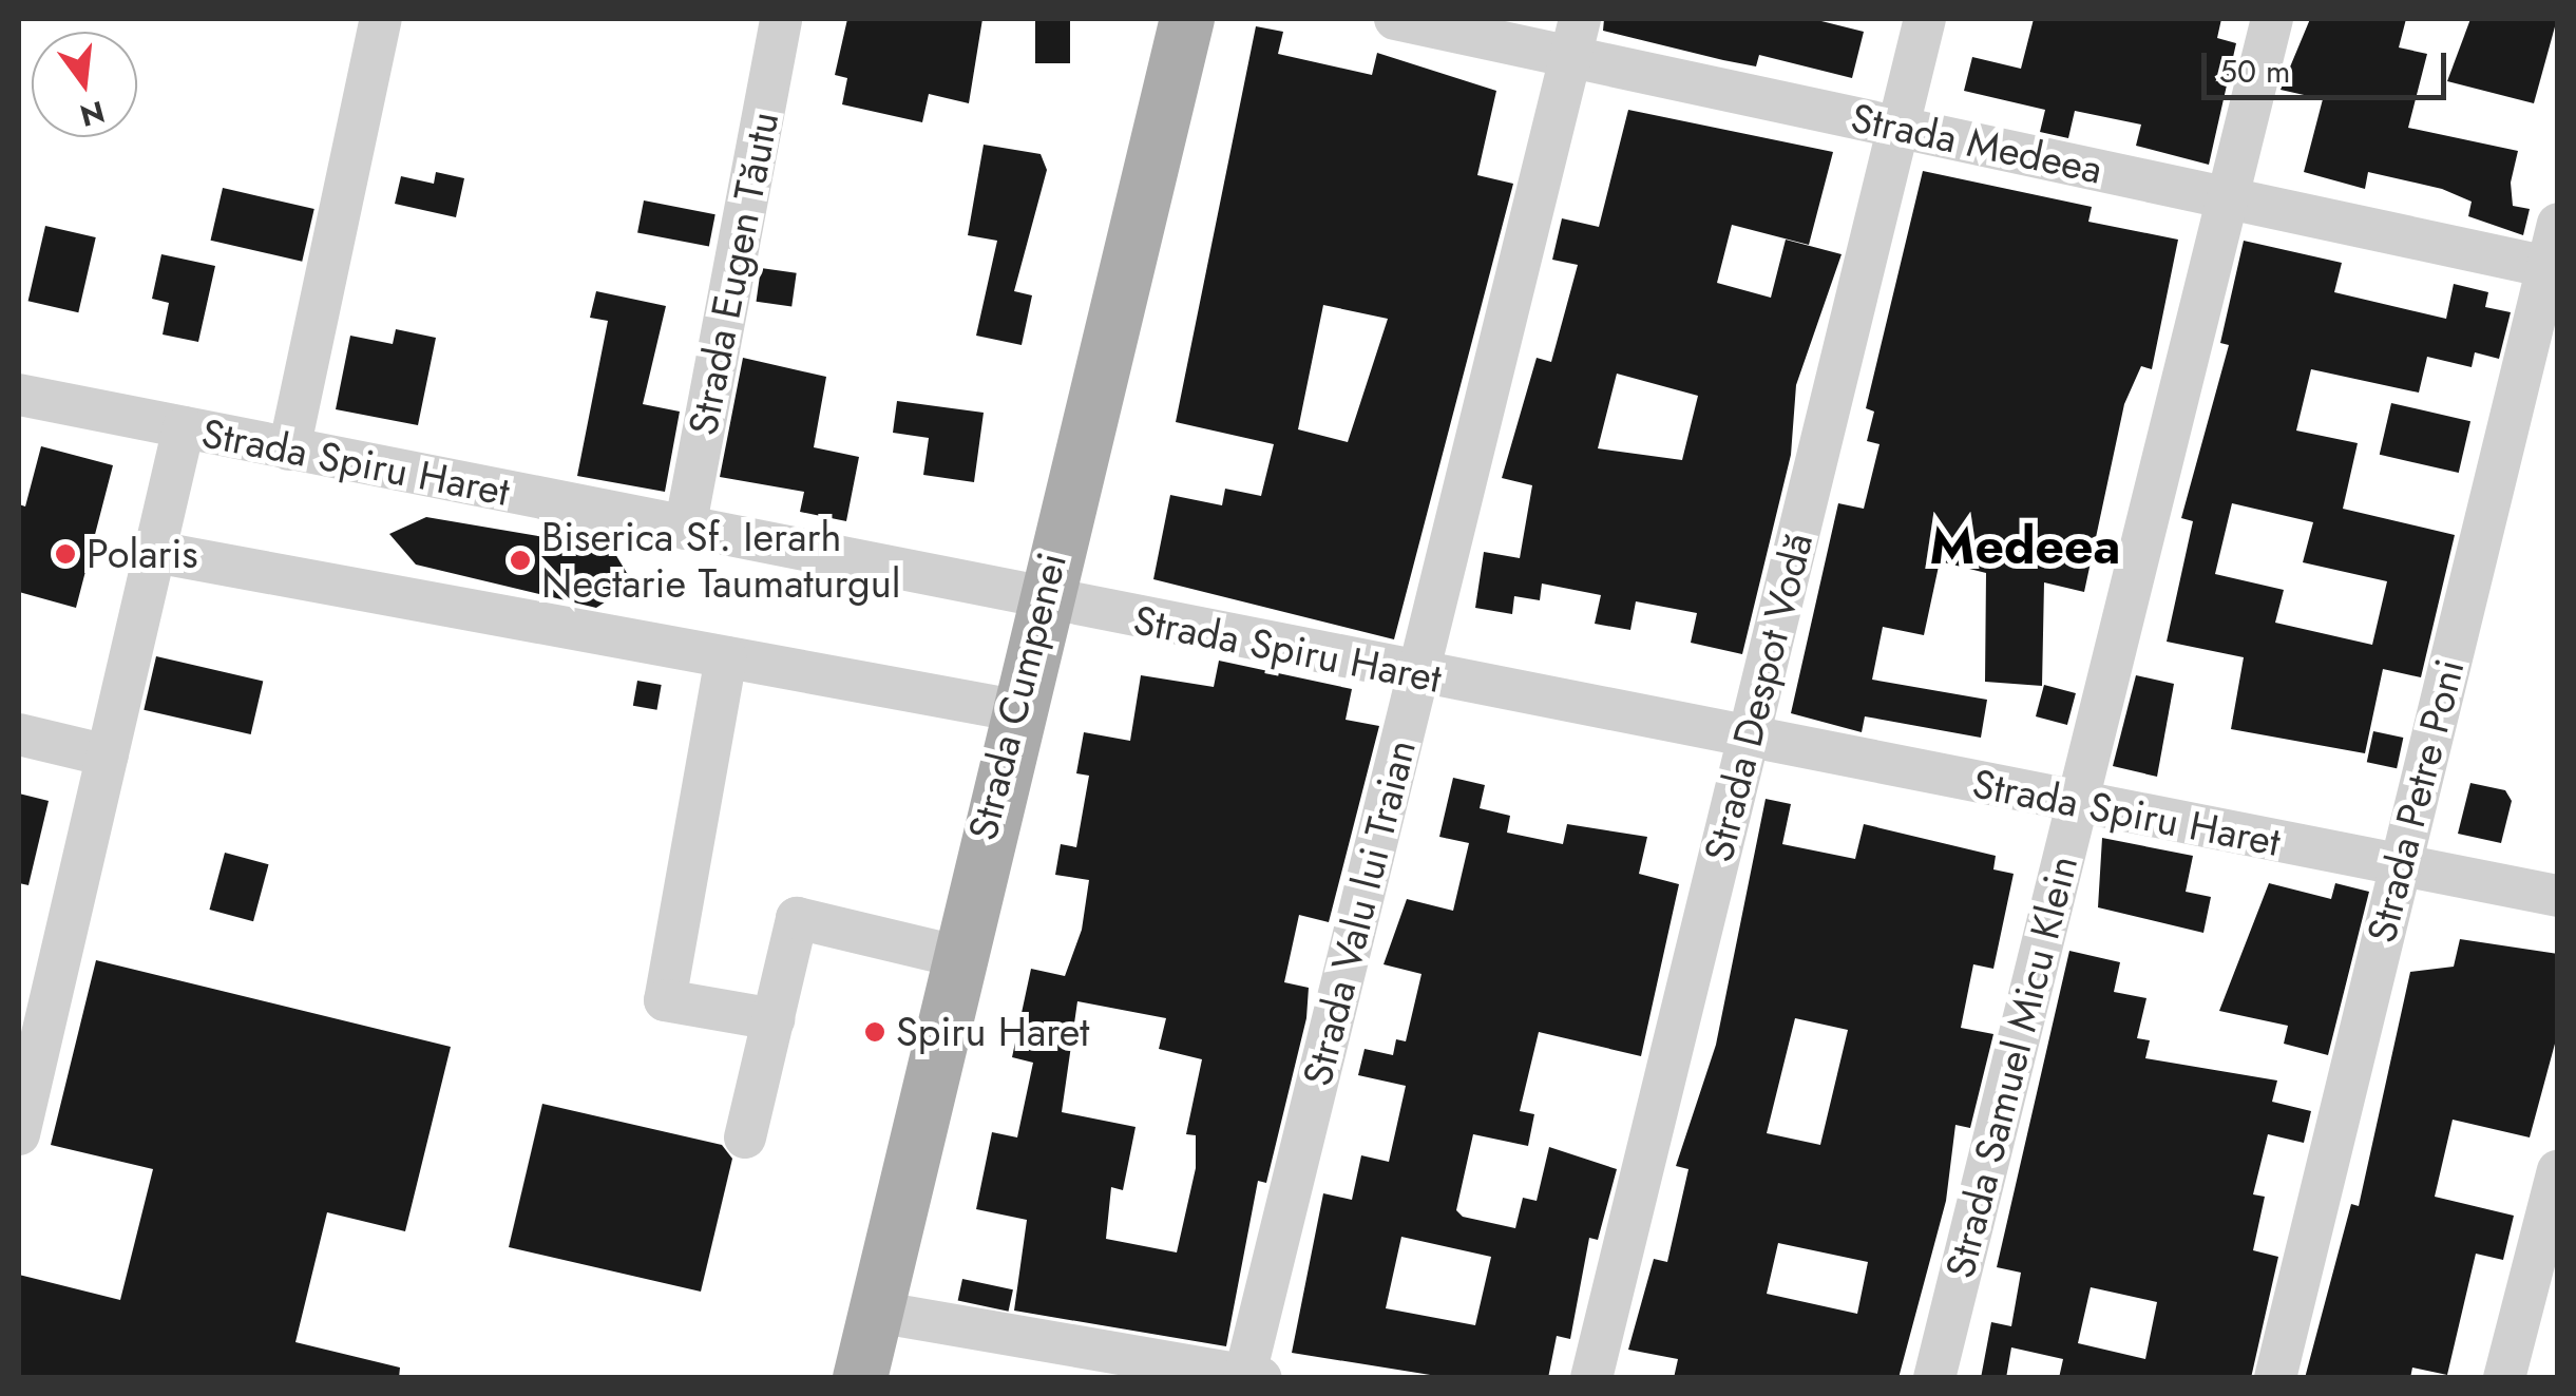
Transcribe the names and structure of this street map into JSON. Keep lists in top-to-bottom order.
{
  "streets": {
    "main road": ["Strada Cumpenei"],
    "street": [
      "Strada Medeea",
      "Strada Eugen Tăutu",
      "Strada Spiru Haret",
      "Strada Despot Vodă",
      "Strada Petre Poni",
      "Strada Valu lui Traian",
      "Strada Samuel Micu Klein"
    ]
  },
  "crossings": [
    ["Strada Medeea", "Strada Despot Vodă"],
    ["Strada Medeea", "Strada Petre Poni"],
    ["Strada Medeea", "Strada Valu lui Traian"],
    ["Strada Medeea", "Strada Samuel Micu Klein"],
    ["Strada Eugen Tăutu", "Strada Spiru Haret"],
    ["Strada Spiru Haret", "Strada Cumpenei"],
    ["Strada Spiru Haret", "Strada Despot Vodă"],
    ["Strada Spiru Haret", "Strada Petre Poni"],
    ["Strada Spiru Haret", "Strada Valu lui Traian"],
    ["Strada Spiru Haret", "Strada Samuel Micu Klein"]
  ],
  "districts": ["Medeea"],
  "places": ["Polaris", "Biserica Sf. Ierarh Nectarie Taumaturgul", "Spiru Haret"],
  "scale_bar": "50 m",
  "north": "bottom"
}
